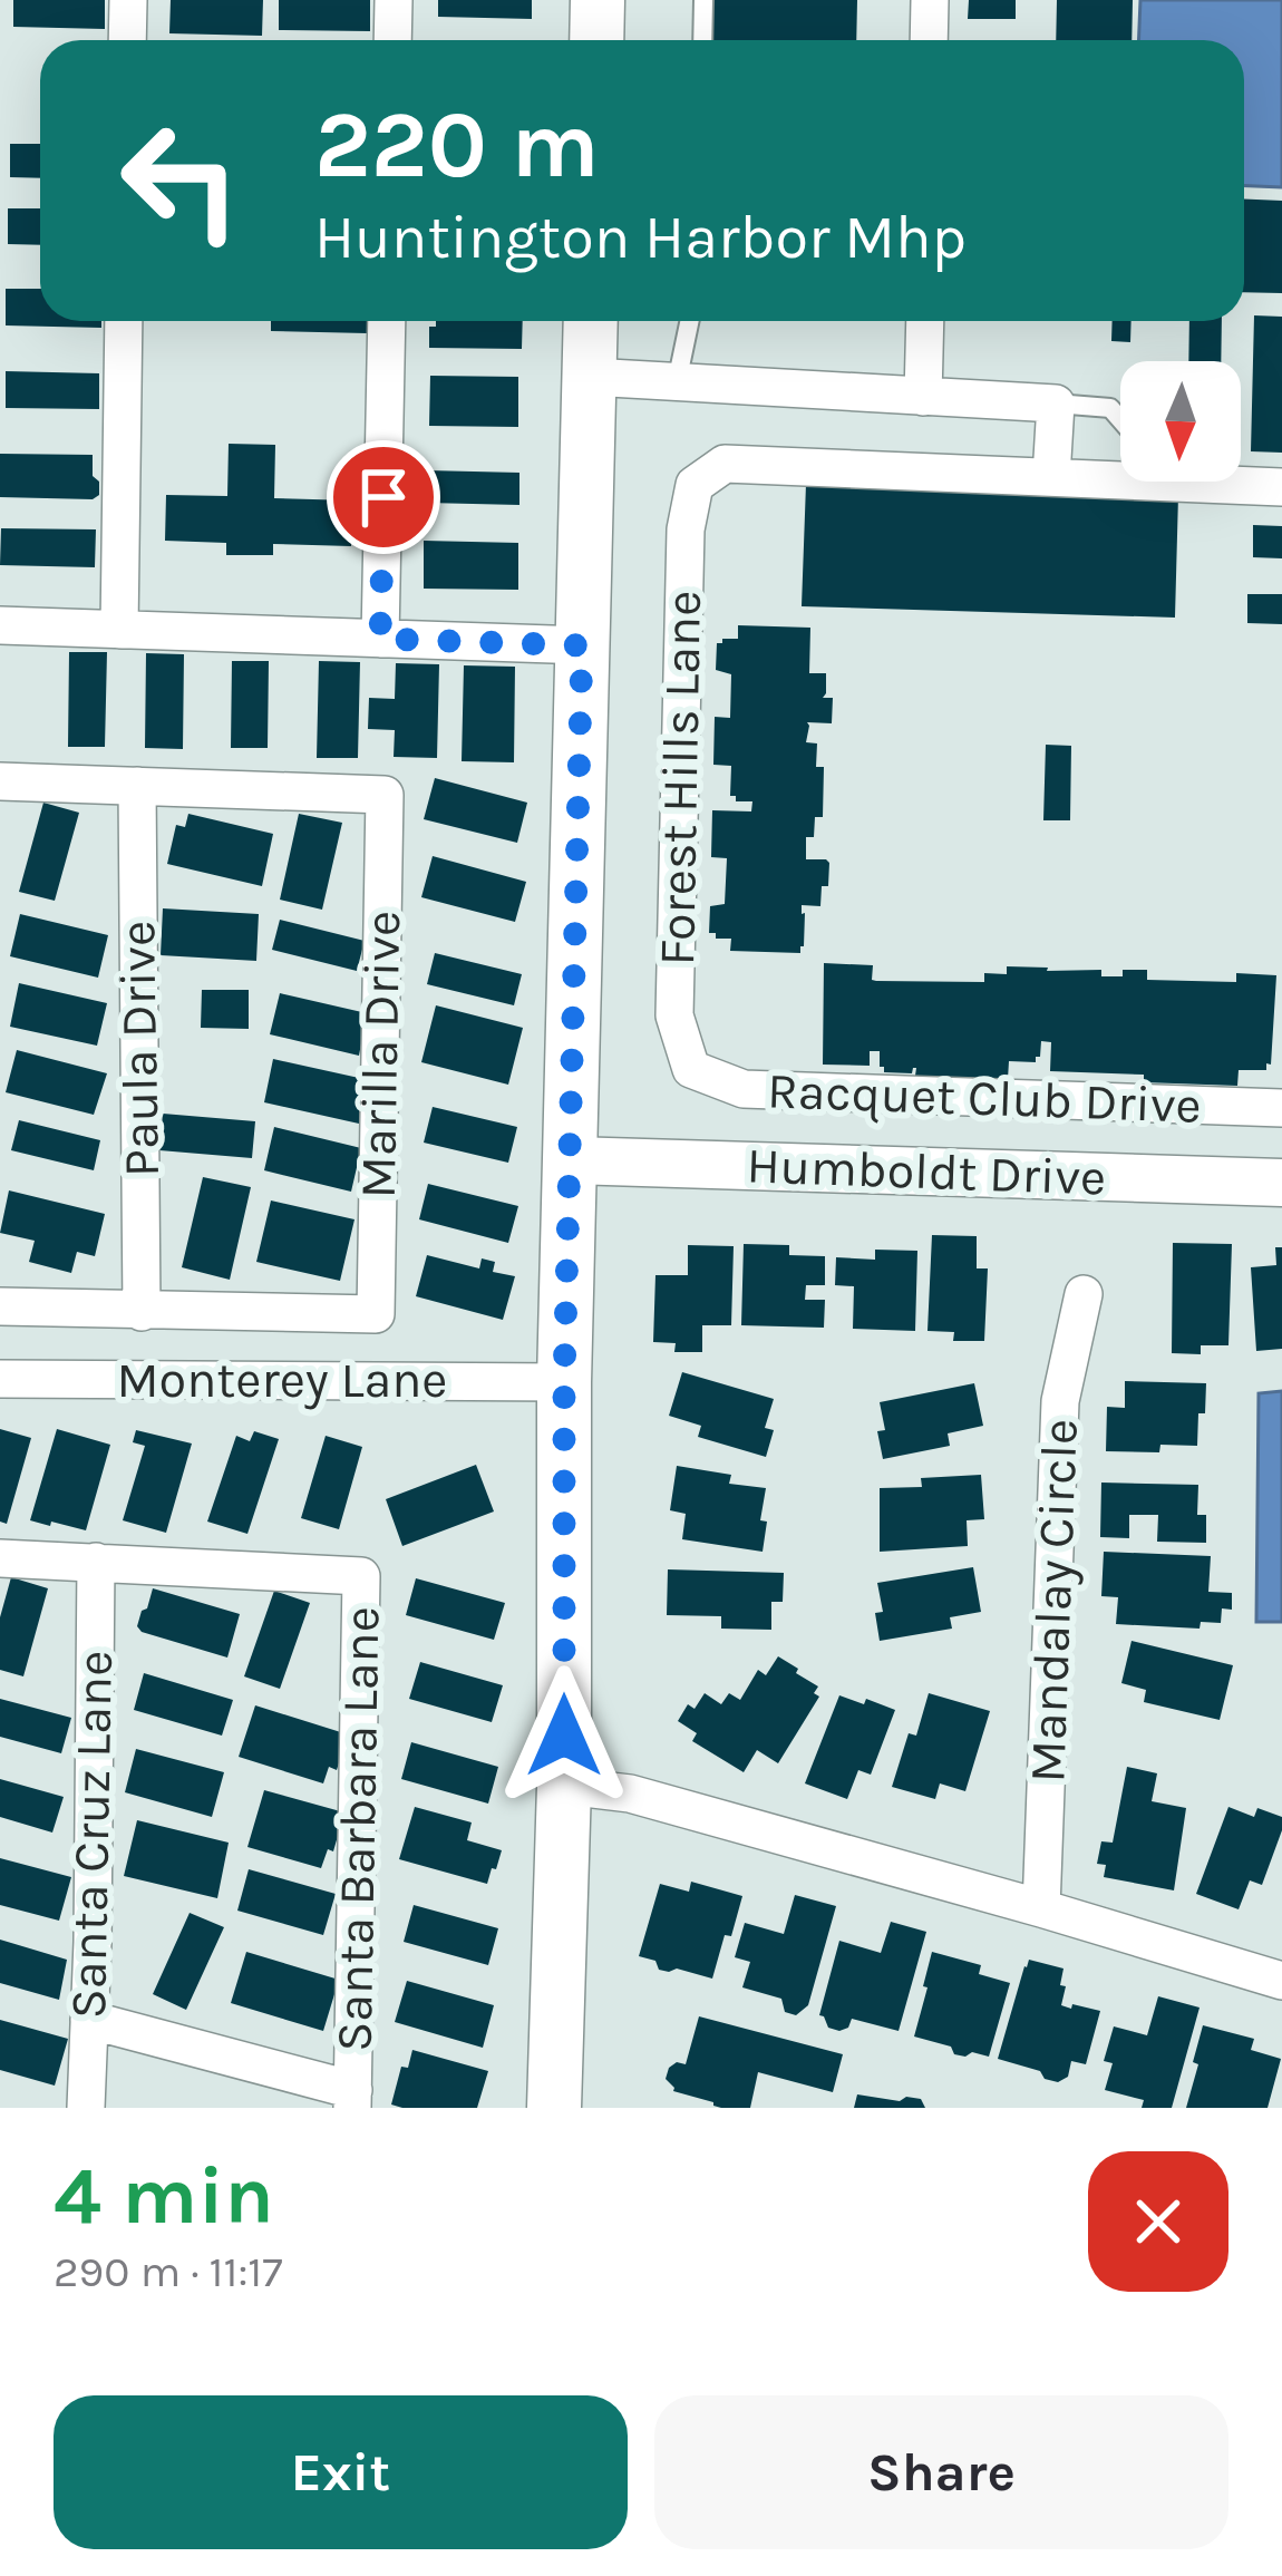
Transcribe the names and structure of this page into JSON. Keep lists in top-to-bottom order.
{
  "streets": {
    "street": [
      "Forest Hills Lane",
      "Paula Drive",
      "Marilla Drive",
      "Racquet Club Drive",
      "Humboldt Drive",
      "Monterey Lane",
      "Mandalay Circle",
      "Santa Barbara Lane",
      "Santa Cruz Lane"
    ]
  },
  "crossings": [
    ["Forest Hills Lane", "Racquet Club Drive"],
    ["Paula Drive", "Marilla Drive"],
    ["Paula Drive", "Monterey Lane"],
    ["Marilla Drive", "Monterey Lane"],
    ["Santa Barbara Lane", "Santa Cruz Lane"]
  ],
  "north": "bottom",
  "page": {
    "turn": ["220 m", "Huntington Harbor Mhp"],
    "heading": ["4 min", "290 m · 11:17"],
    "buttons": ["Exit", "Share"]
  }
}
